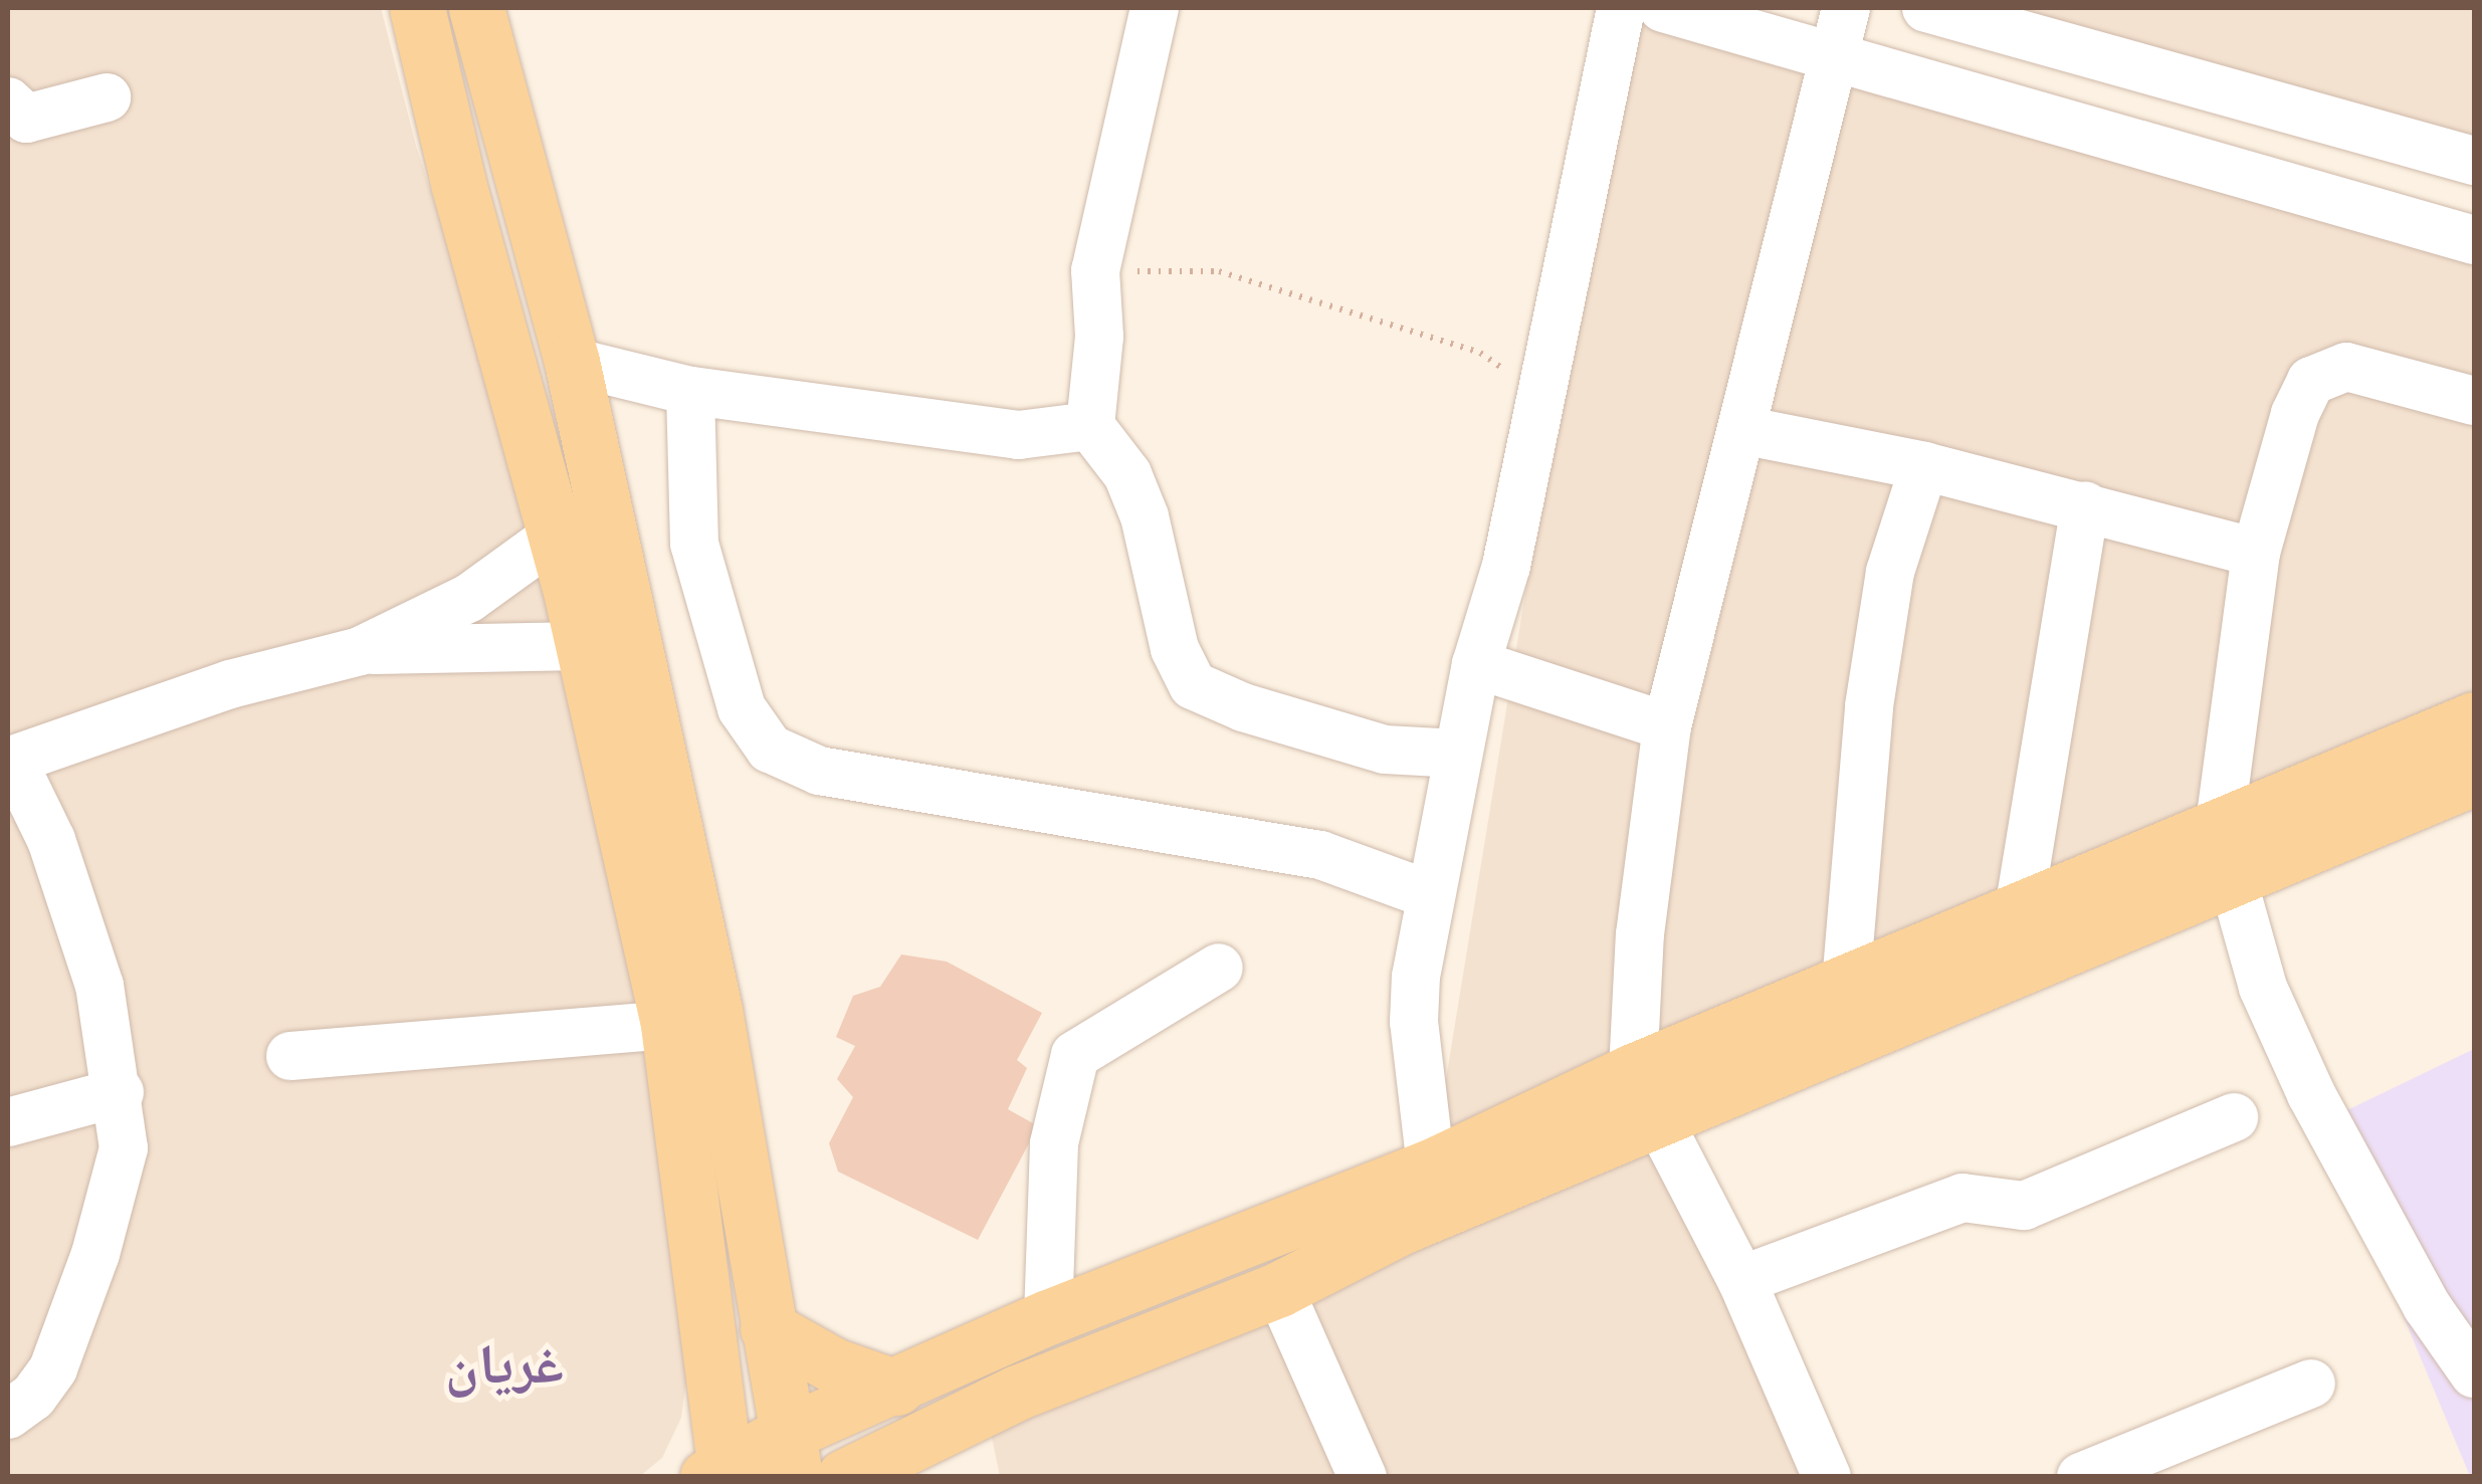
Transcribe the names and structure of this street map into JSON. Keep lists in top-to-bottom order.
{
  "districts": ["غريان"]
}
